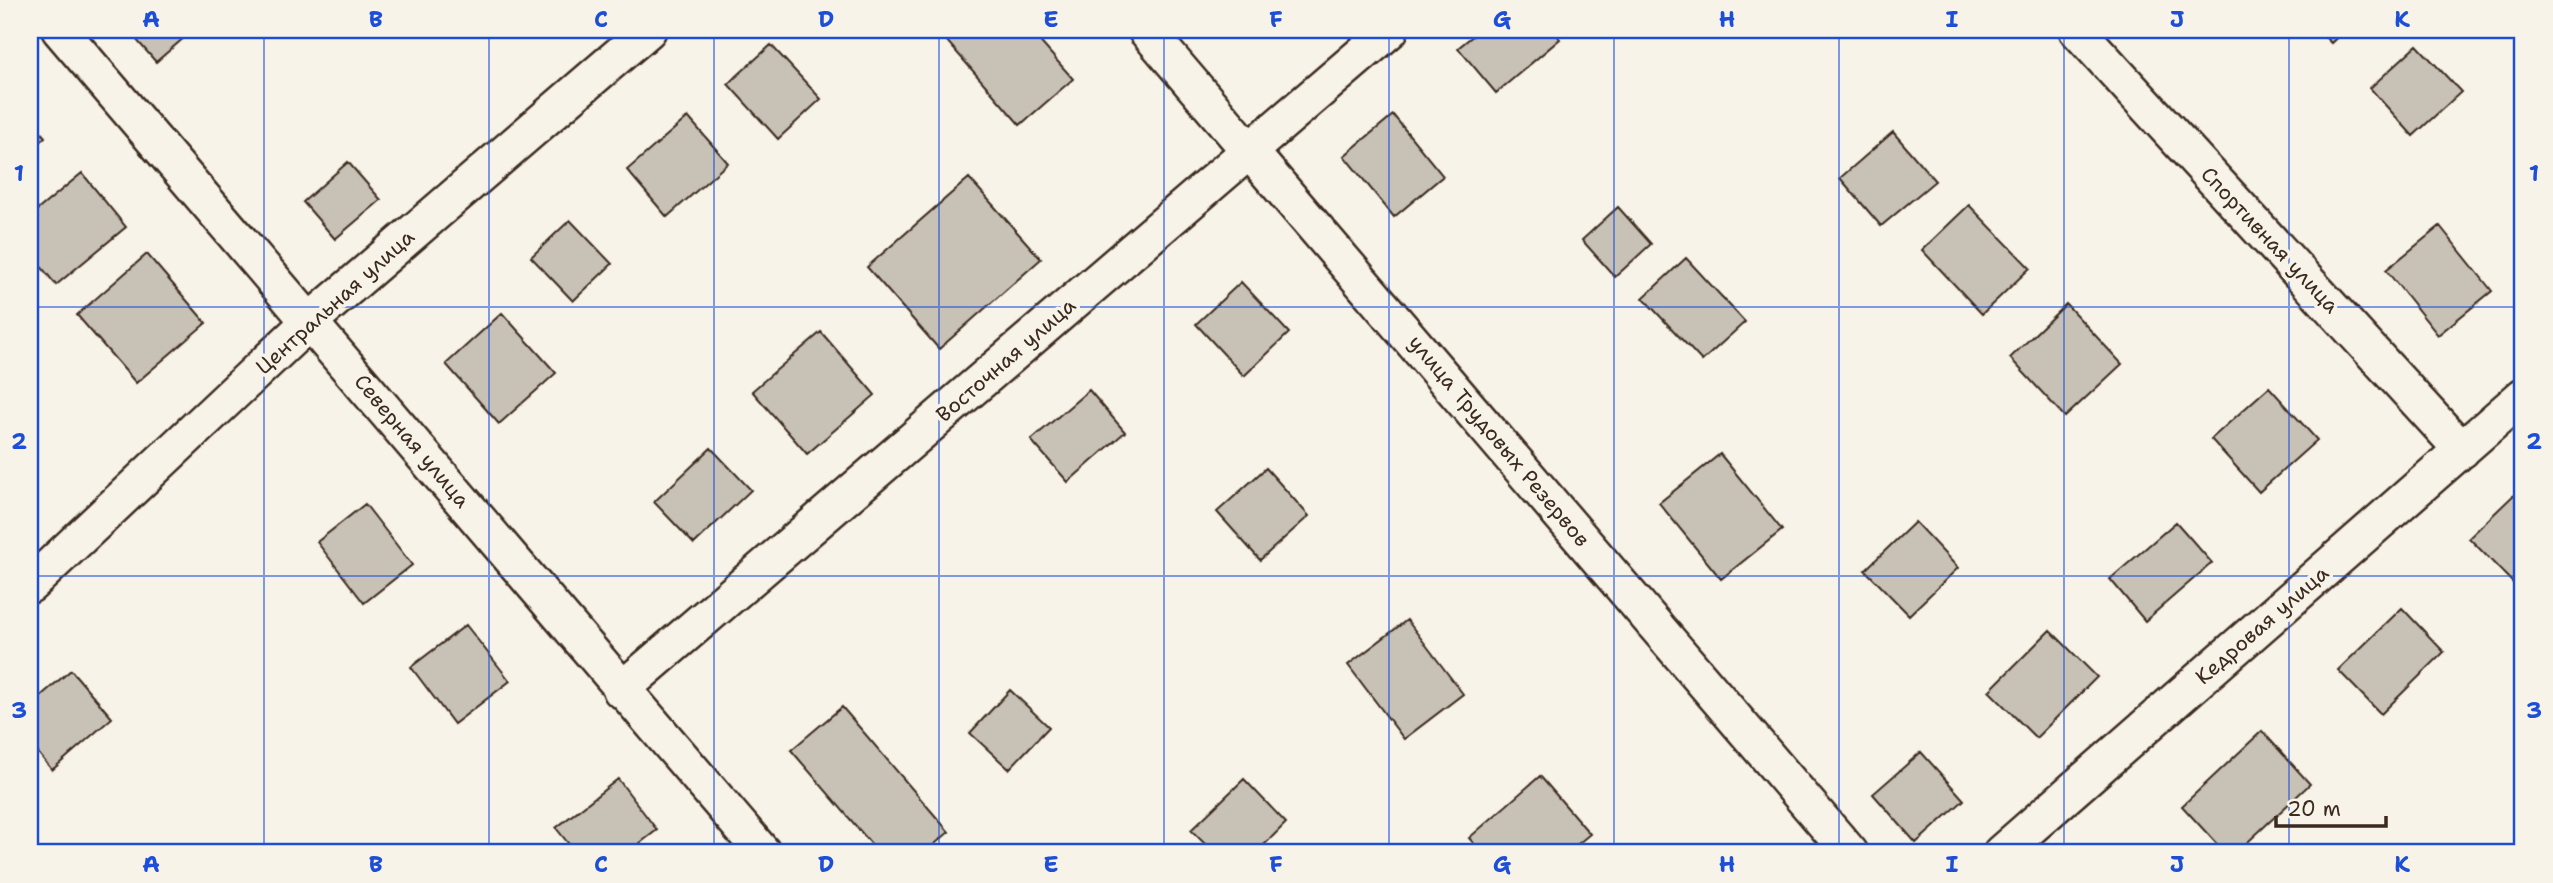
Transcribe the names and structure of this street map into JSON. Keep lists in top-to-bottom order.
{
  "streets": {
    "street": [
      "Спортивная улица",
      "Центральная улица",
      "Восточная улица",
      "Северная улица",
      "улица Трудовых Резервов",
      "Кедровая улица"
    ]
  },
  "crossings": [
    ["Спортивная улица", "Кедровая улица"],
    ["Центральная улица", "Северная улица"],
    ["Восточная улица", "Северная улица"],
    ["Восточная улица", "улица Трудовых Резервов"]
  ],
  "scale_bar": "20 m",
  "grid": {
    "columns": [
      "A",
      "B",
      "C",
      "D",
      "E",
      "F",
      "G",
      "H",
      "I",
      "J",
      "K"
    ],
    "rows": ["1", "2", "3"]
  }
}
